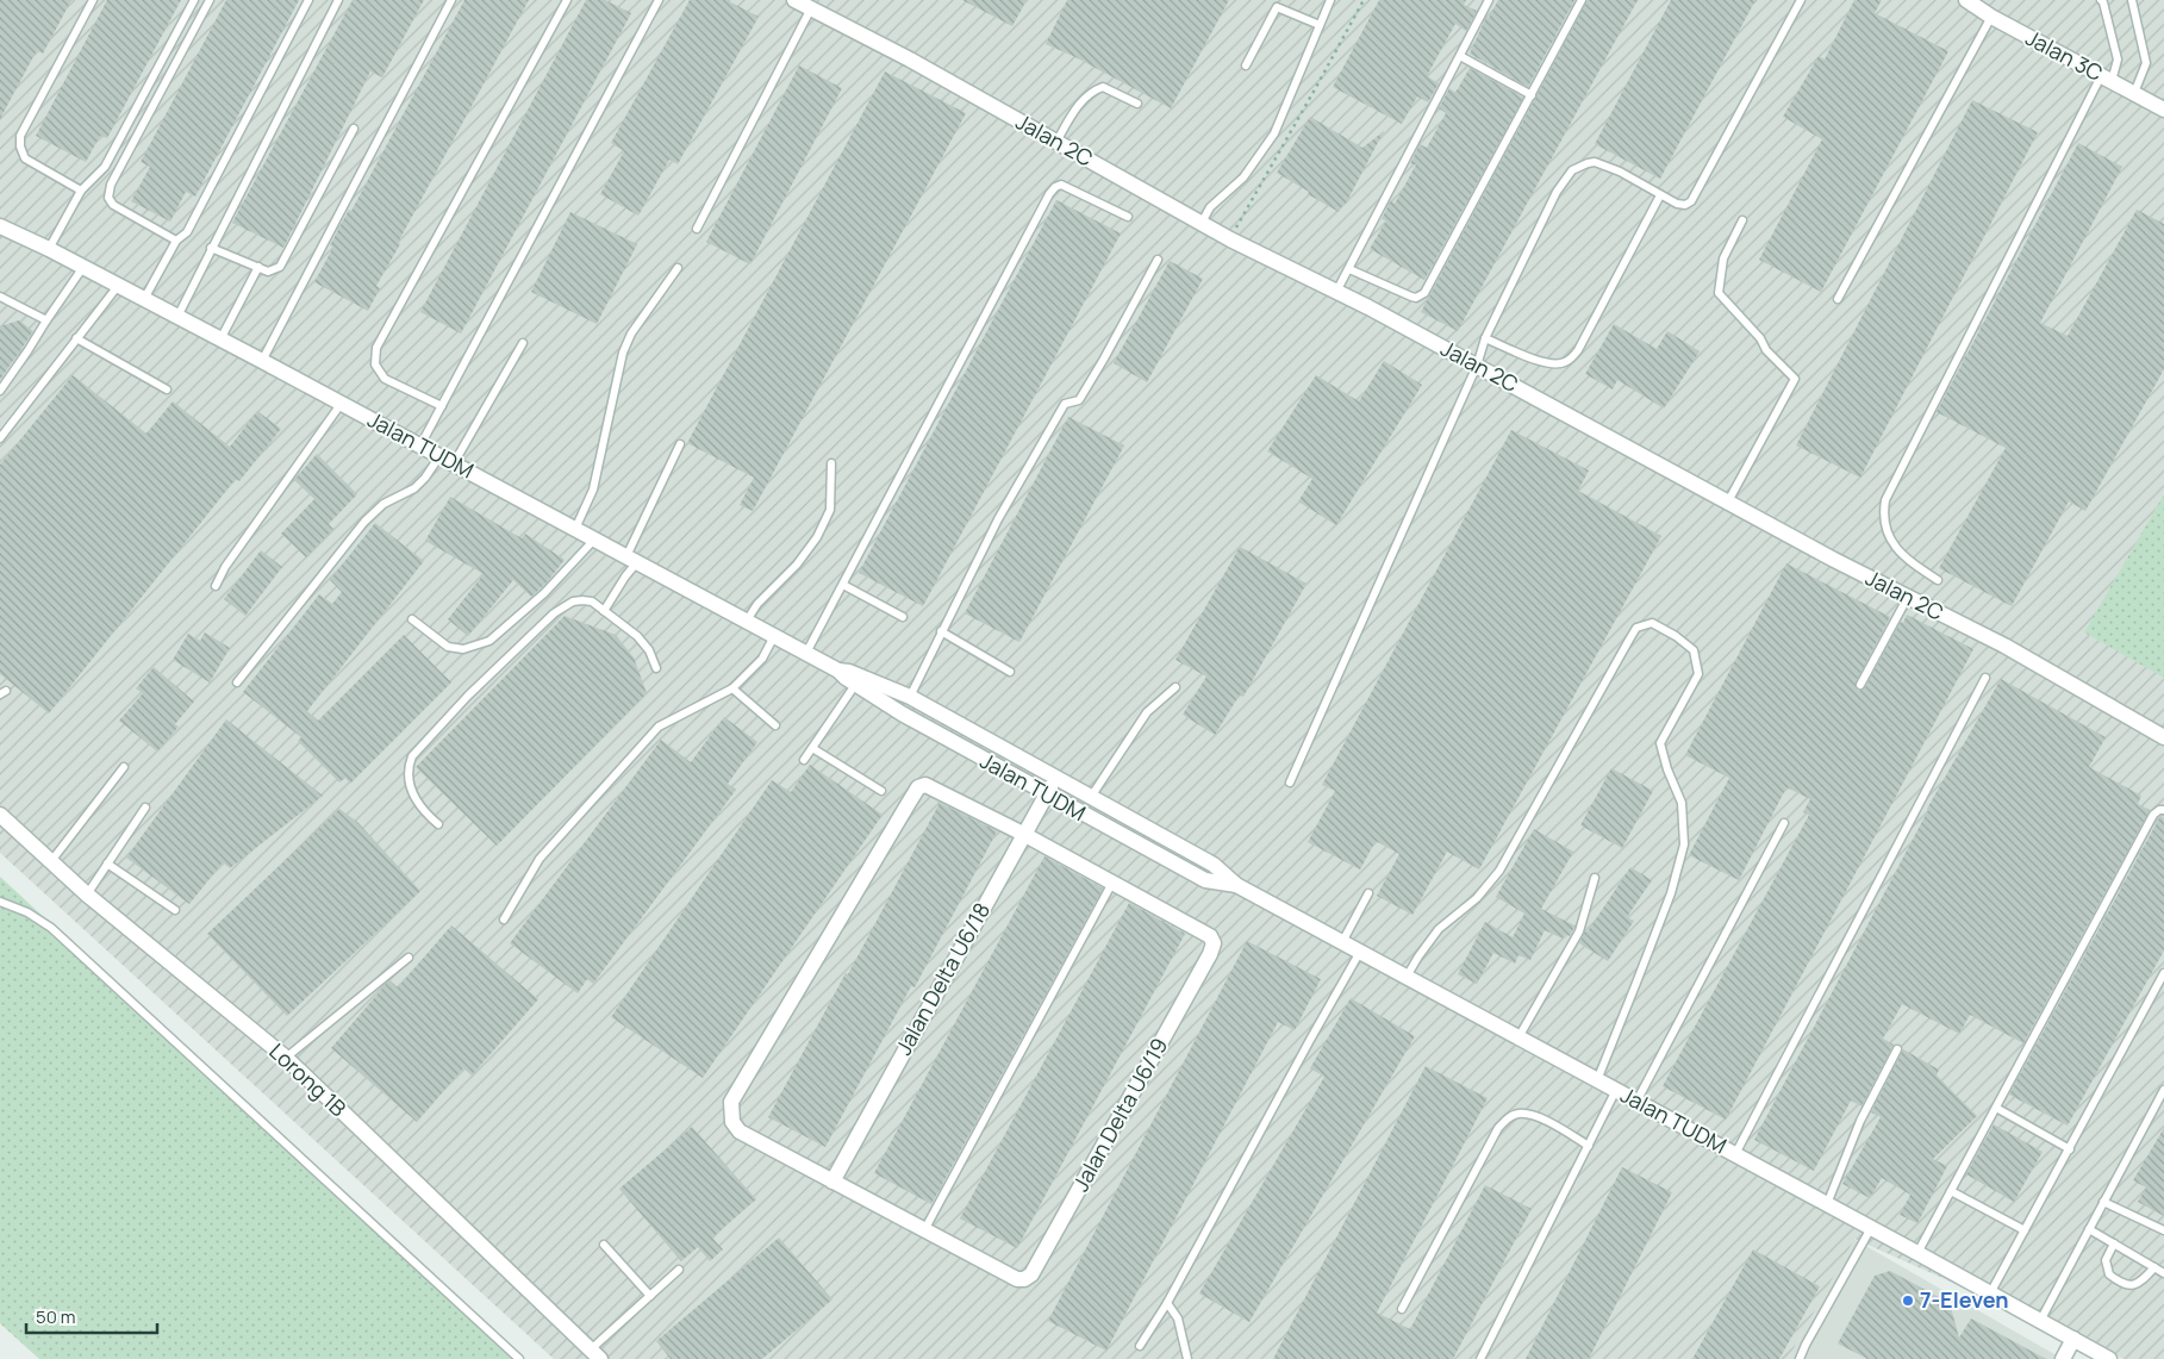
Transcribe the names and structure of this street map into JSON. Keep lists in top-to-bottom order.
{
  "streets": {
    "street": [
      "Jalan 3C",
      "Jalan 2C",
      "Jalan TUDM",
      "Jalan Delta U6/18",
      "Lorong 1B",
      "Jalan Delta U6/19"
    ]
  },
  "crossings": [
    ["Jalan TUDM", "Jalan Delta U6/18"]
  ],
  "places": ["7-Eleven"],
  "scale_bar": "50 m"
}
